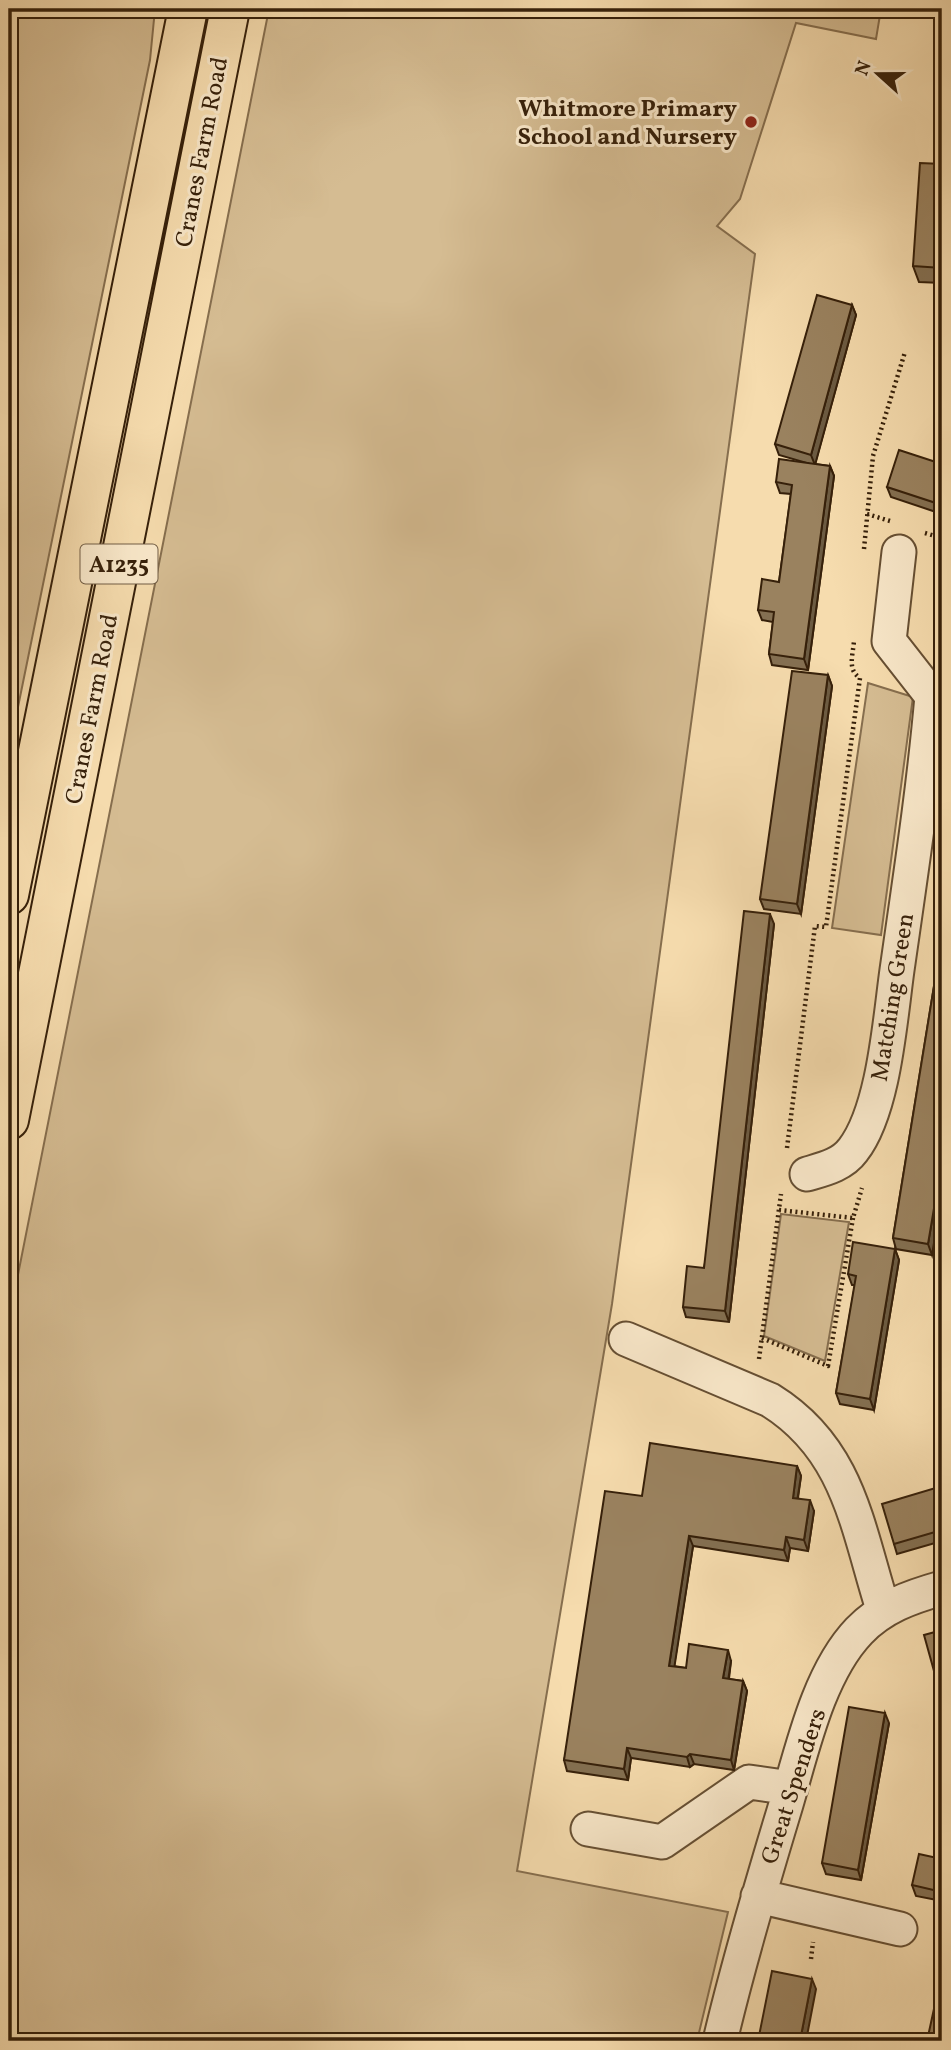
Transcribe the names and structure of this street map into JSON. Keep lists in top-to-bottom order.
{
  "streets": {
    "main road": ["Cranes Farm Road", "A1235"],
    "street": ["Matching Green", "Great Spenders"]
  },
  "places": ["Whitmore Primary School and Nursery"],
  "north": "left"
}
